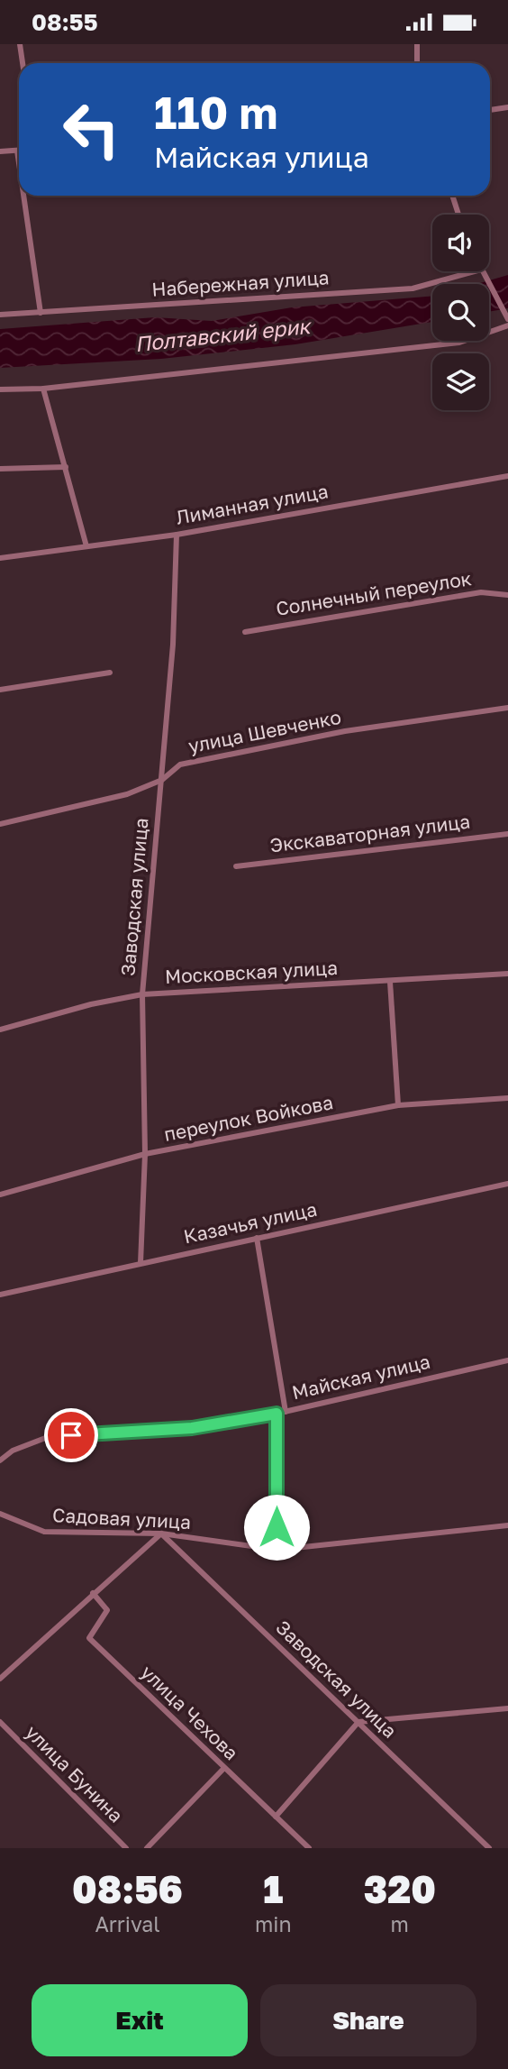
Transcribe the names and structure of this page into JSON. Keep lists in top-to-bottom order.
{
  "streets": {
    "street": [
      "Набережная улица",
      "Лиманная улица",
      "Солнечный переулок",
      "улица Шевченко",
      "Экскаваторная улица",
      "Заводская улица",
      "Московская улица",
      "переулок Войкова",
      "Казачья улица",
      "Майская улица",
      "Садовая улица",
      "улица Чехова",
      "улица Бунина"
    ]
  },
  "crossings": [
    ["Лиманная улица", "Заводская улица"],
    ["улица Шевченко", "Заводская улица"],
    ["Заводская улица", "Московская улица"],
    ["Заводская улица", "переулок Войкова"],
    ["Заводская улица", "Казачья улица"],
    ["Заводская улица", "Садовая улица"]
  ],
  "water": ["Полтавский ерик"],
  "page": {
    "status": "08:55",
    "turn": ["110 m", "Майская улица"],
    "eta": [
      "08:56",
      "Arrival",
      "1",
      "min",
      "320",
      "m"
    ],
    "buttons": ["Exit", "Share"]
  }
}
